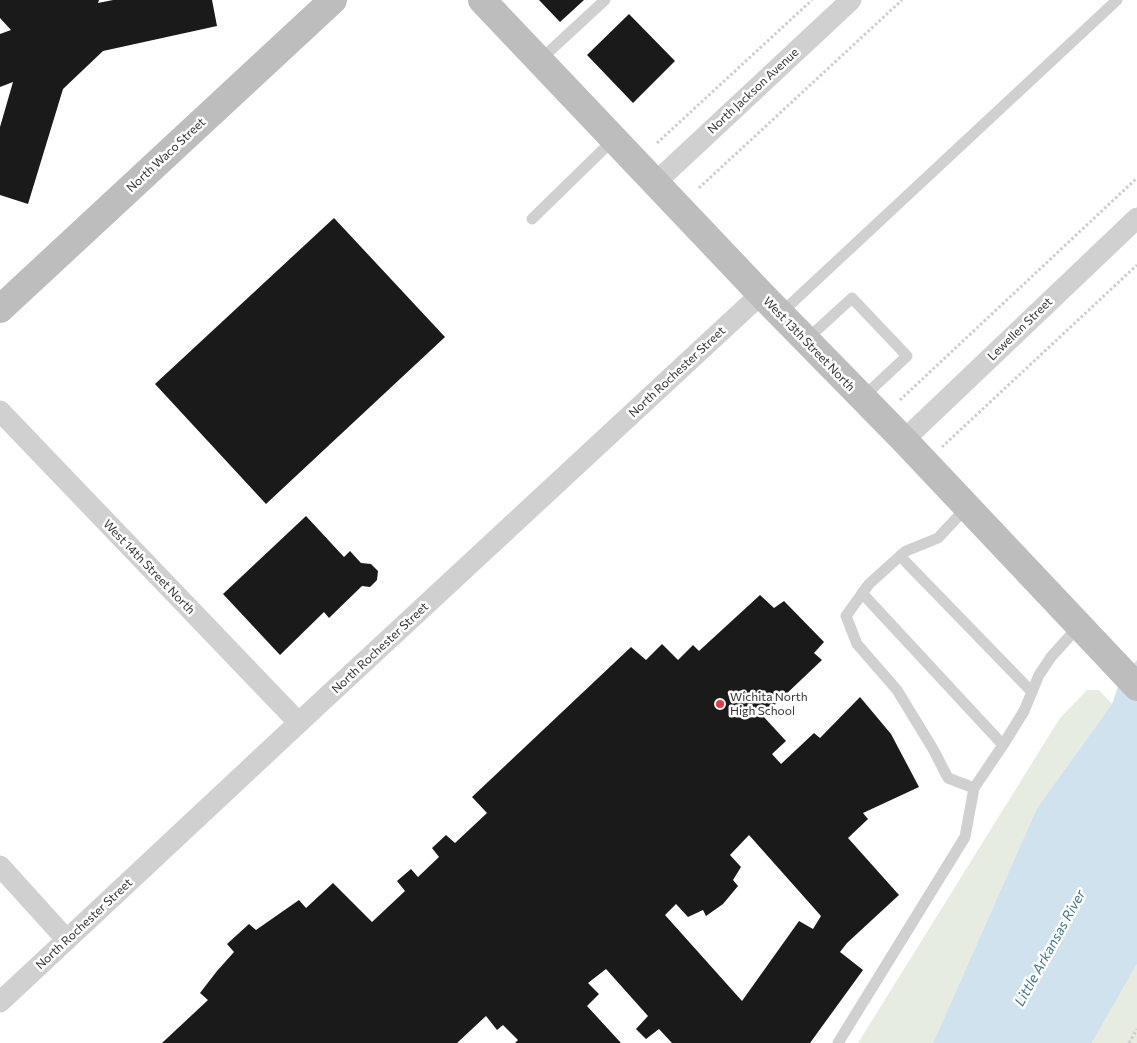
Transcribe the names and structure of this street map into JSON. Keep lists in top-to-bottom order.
{
  "streets": {
    "street": [
      "North Jackson Avenue",
      "North Waco Street",
      "Lewellen Street",
      "West 13th Street North",
      "North Rochester Street",
      "West 14th Street North"
    ]
  },
  "crossings": [
    ["North Jackson Avenue", "West 13th Street North"],
    ["Lewellen Street", "West 13th Street North"],
    ["West 13th Street North", "North Rochester Street"],
    ["North Rochester Street", "West 14th Street North"]
  ],
  "water": ["Little Arkansas River"],
  "places": ["Wichita North High School"]
}
